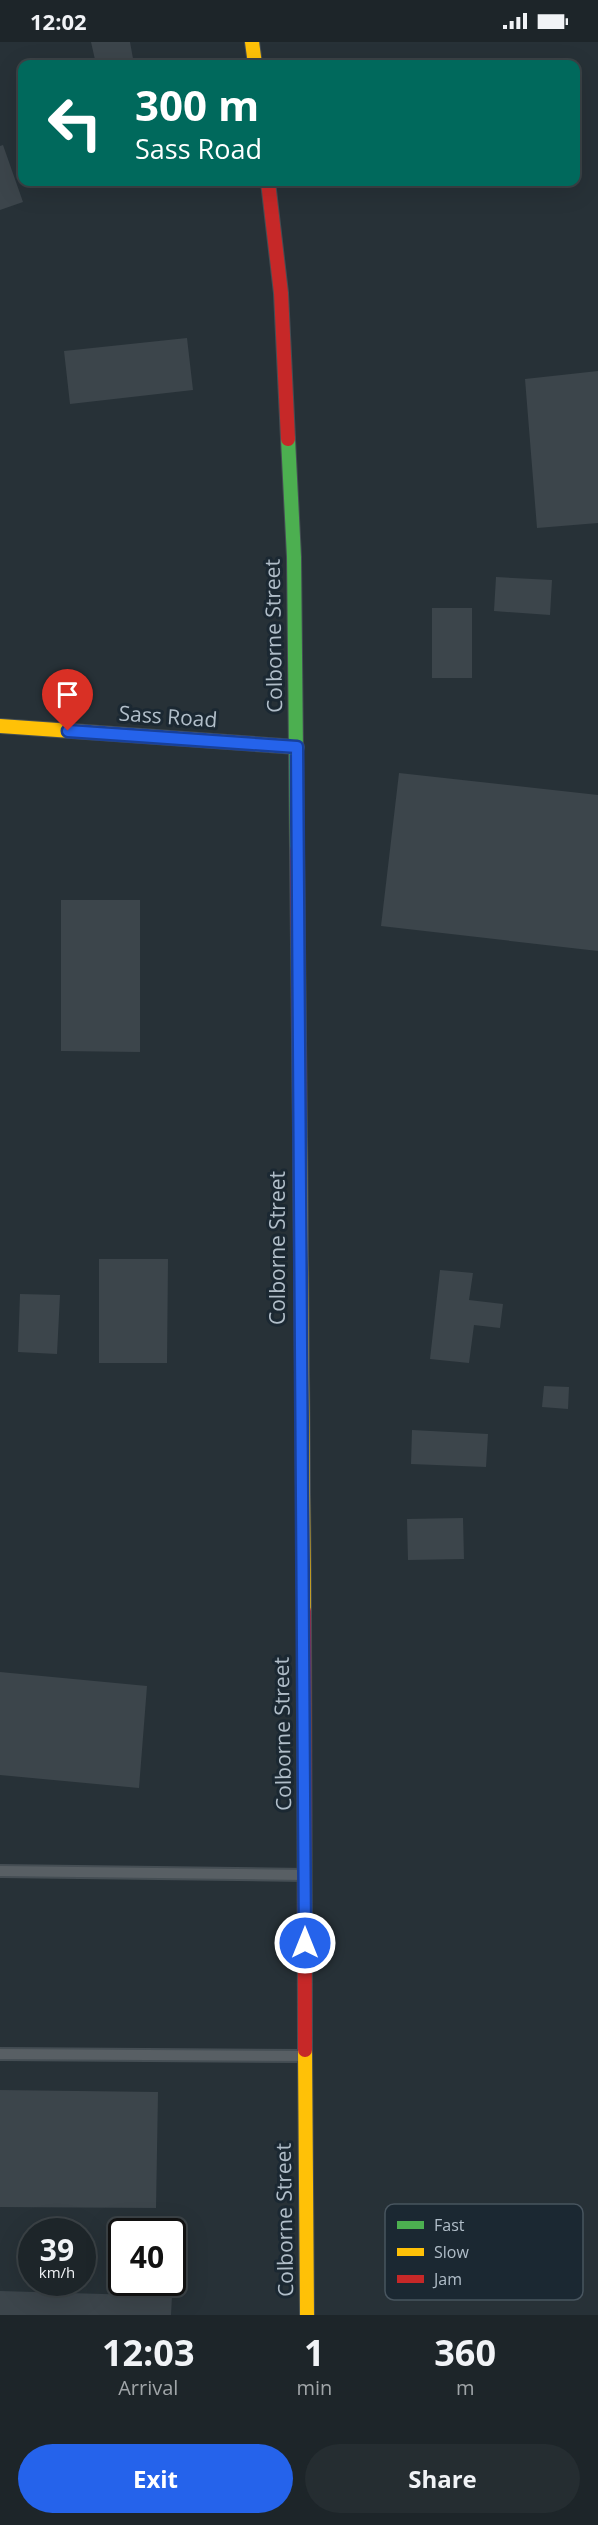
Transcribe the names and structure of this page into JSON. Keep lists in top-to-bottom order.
{
  "streets": {
    "street": ["Colborne Street", "Sass Road"]
  },
  "crossings": [
    ["Colborne Street", "Sass Road"]
  ],
  "legend": ["Fast", "Slow", "Jam"],
  "page": {
    "status": "12:02",
    "turn": ["300 m", "Sass Road"],
    "speed": "39 km/h",
    "limit": "40",
    "eta": [
      "12:03",
      "Arrival",
      "1",
      "min",
      "360",
      "m"
    ],
    "buttons": ["Exit", "Share"]
  }
}
